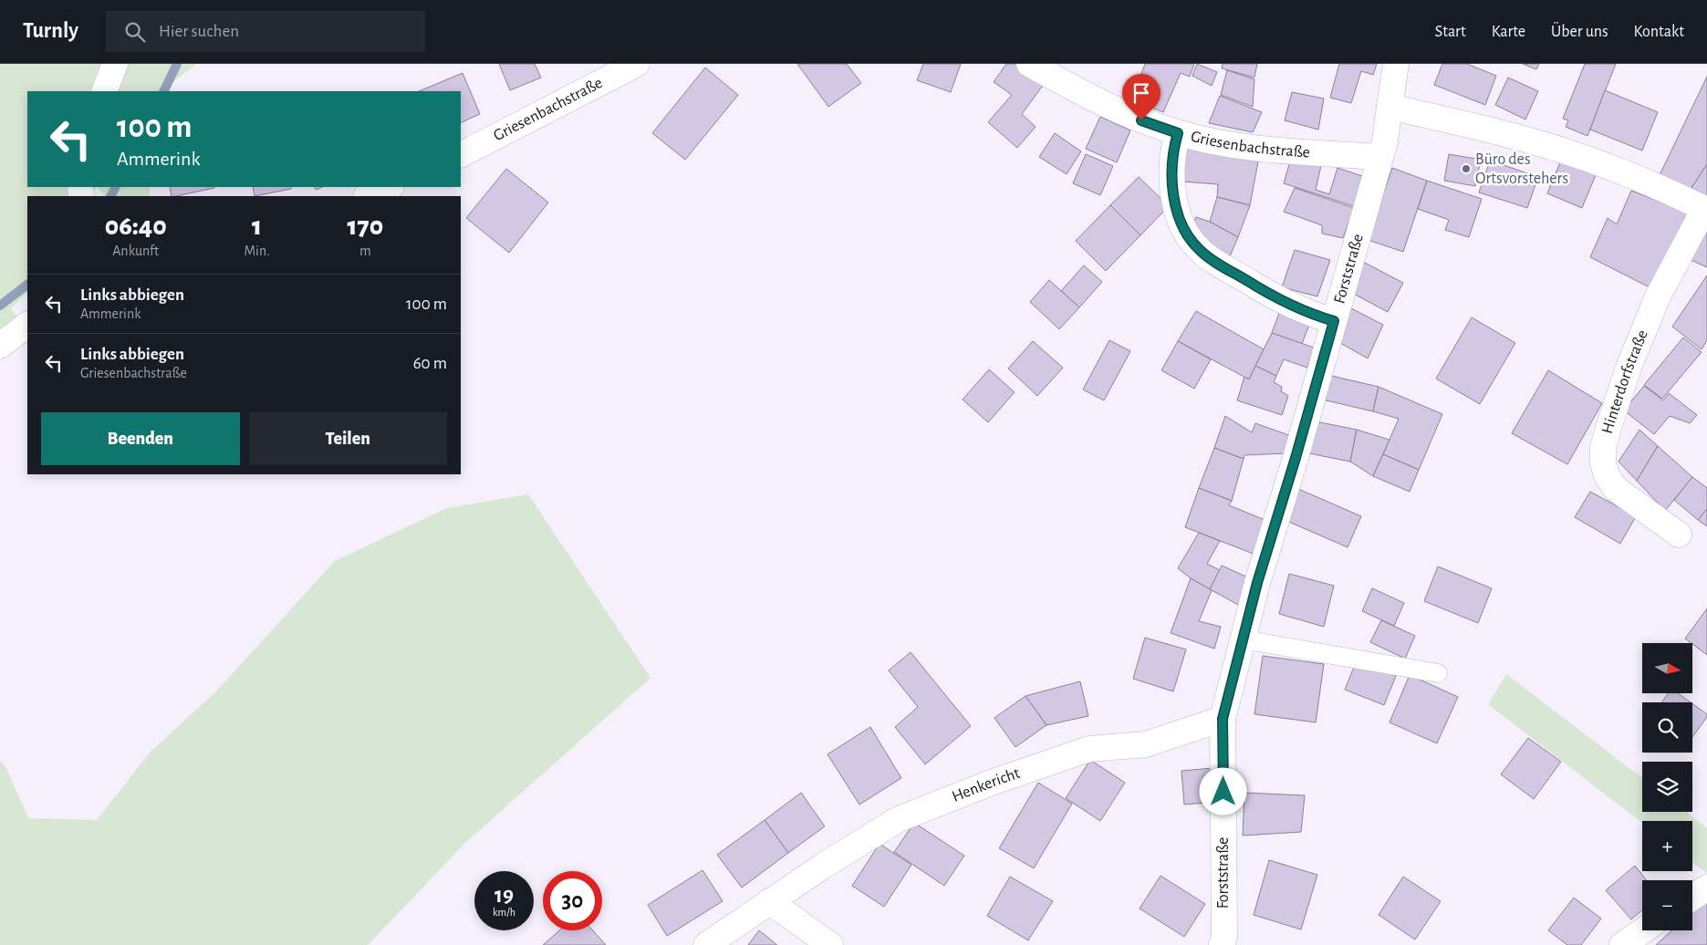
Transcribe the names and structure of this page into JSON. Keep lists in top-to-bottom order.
{
  "streets": {
    "street": [
      "Griesenbachstraße",
      "Forststraße",
      "Hinterdorfstraße",
      "Henkericht"
    ]
  },
  "crossings": [
    ["Griesenbachstraße", "Forststraße"],
    ["Forststraße", "Hinterdorfstraße"],
    ["Forststraße", "Henkericht"]
  ],
  "places": ["Büro des Ortsvorstehers"],
  "north": "right",
  "page": {
    "header": "Turnly",
    "search": "Hier suchen",
    "nav": [
      "Start",
      "Karte",
      "Über uns",
      "Kontakt"
    ],
    "turn": ["100 m", "Ammerink"],
    "eta": [
      "06:40",
      "Ankunft",
      "1",
      "Min.",
      "170",
      "m"
    ],
    "list": [
      {
        "name": "Links abbiegen",
        "note": "Ammerink",
        "value": "100 m"
      },
      {
        "name": "Links abbiegen",
        "note": "Griesenbachstraße",
        "value": "60 m"
      }
    ],
    "buttons": ["Beenden", "Teilen"],
    "map_buttons": ["+", "−"],
    "speed": "19 km/h",
    "limit": "30"
  }
}
